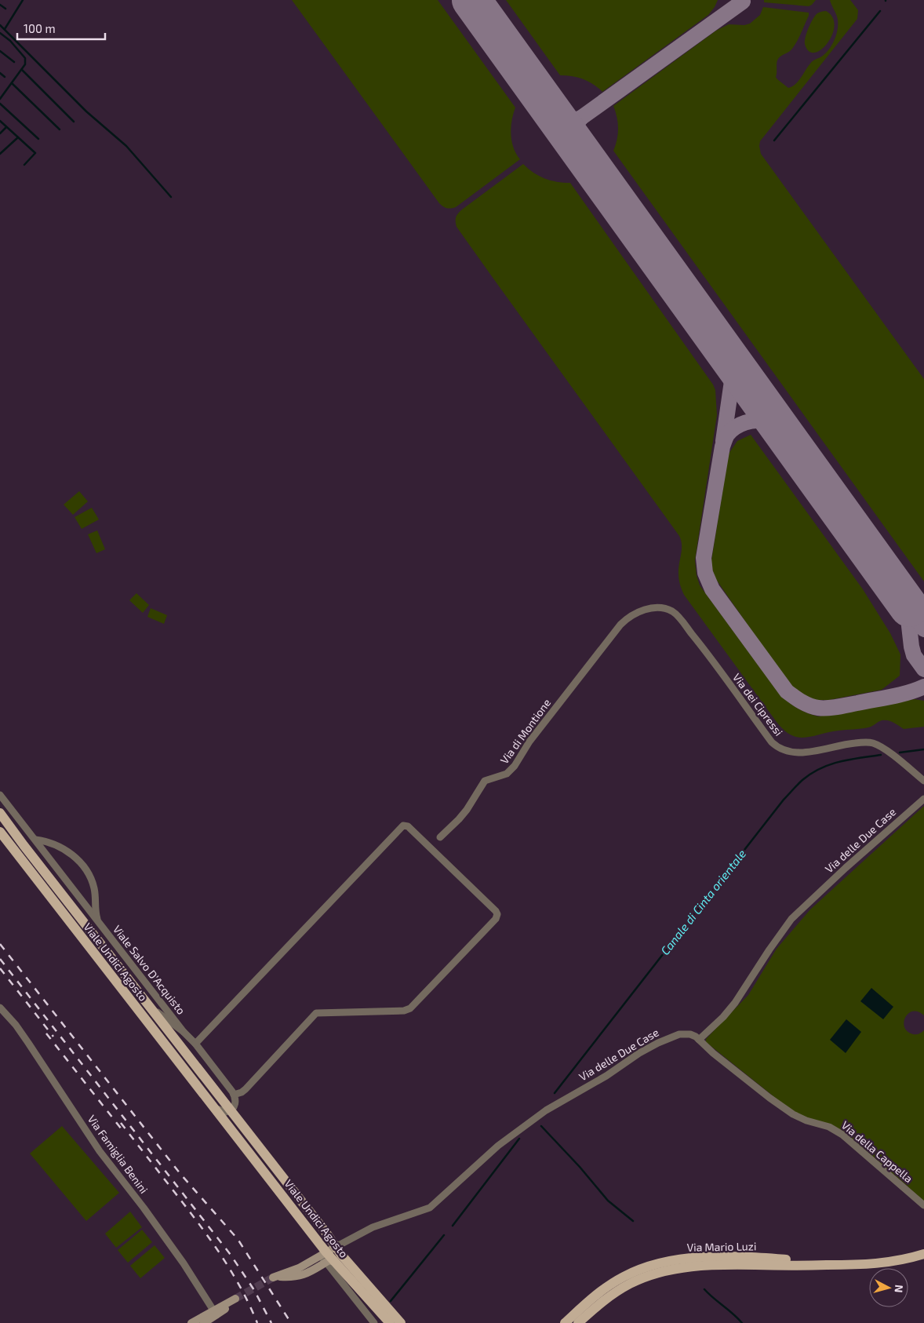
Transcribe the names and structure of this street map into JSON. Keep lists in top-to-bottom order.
{
  "streets": {
    "main road": ["Viale Undici Agosto", "Via Mario Luzi"],
    "street": [
      "Via dei Cipressi",
      "Via di Montione",
      "Via delle Due Case",
      "Viale Salvo D'Acquisto",
      "Via della Cappella",
      "Via Famiglia Benini"
    ]
  },
  "crossings": [
    ["Via dei Cipressi", "Via di Montione"],
    ["Via delle Due Case", "Viale Undici Agosto"],
    ["Via delle Due Case", "Via della Cappella"],
    ["Viale Undici Agosto", "Viale Salvo D'Acquisto"]
  ],
  "water": ["Canale di Cinta orientale"],
  "scale_bar": "100 m",
  "north": "right"
}
